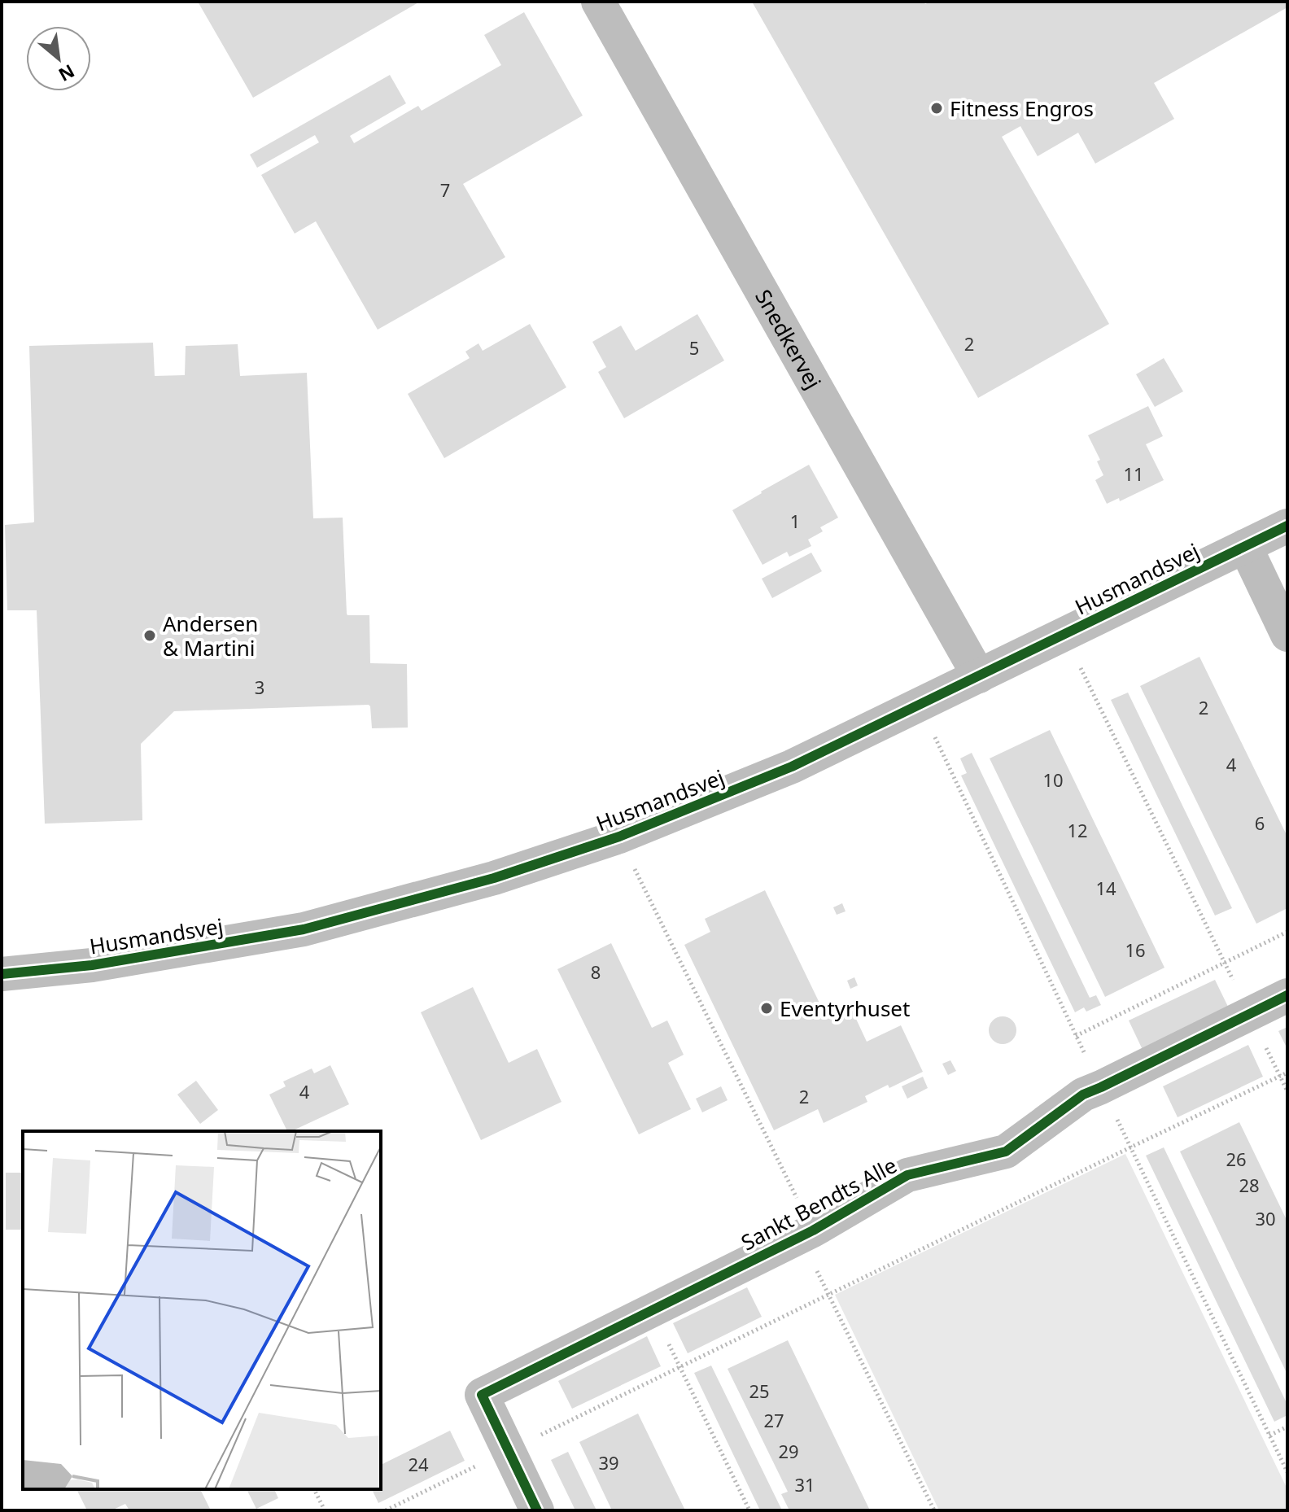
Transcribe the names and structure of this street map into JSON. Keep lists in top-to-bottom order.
{
  "streets": {
    "street": ["Snedkervej", "Husmandsvej", "Sankt Bendts Alle"]
  },
  "crossings": [
    ["Snedkervej", "Husmandsvej"]
  ],
  "places": ["Fitness Engros", "Andersen & Martini", "Eventyrhuset"],
  "house_numbers": [
    "7",
    "2",
    "5",
    "11",
    "1",
    "3",
    "2",
    "4",
    "10",
    "6",
    "12",
    "14",
    "16",
    "8",
    "4",
    "2",
    "26",
    "28",
    "30",
    "25",
    "27",
    "29",
    "39",
    "24",
    "31"
  ],
  "north": "bottom right"
}
